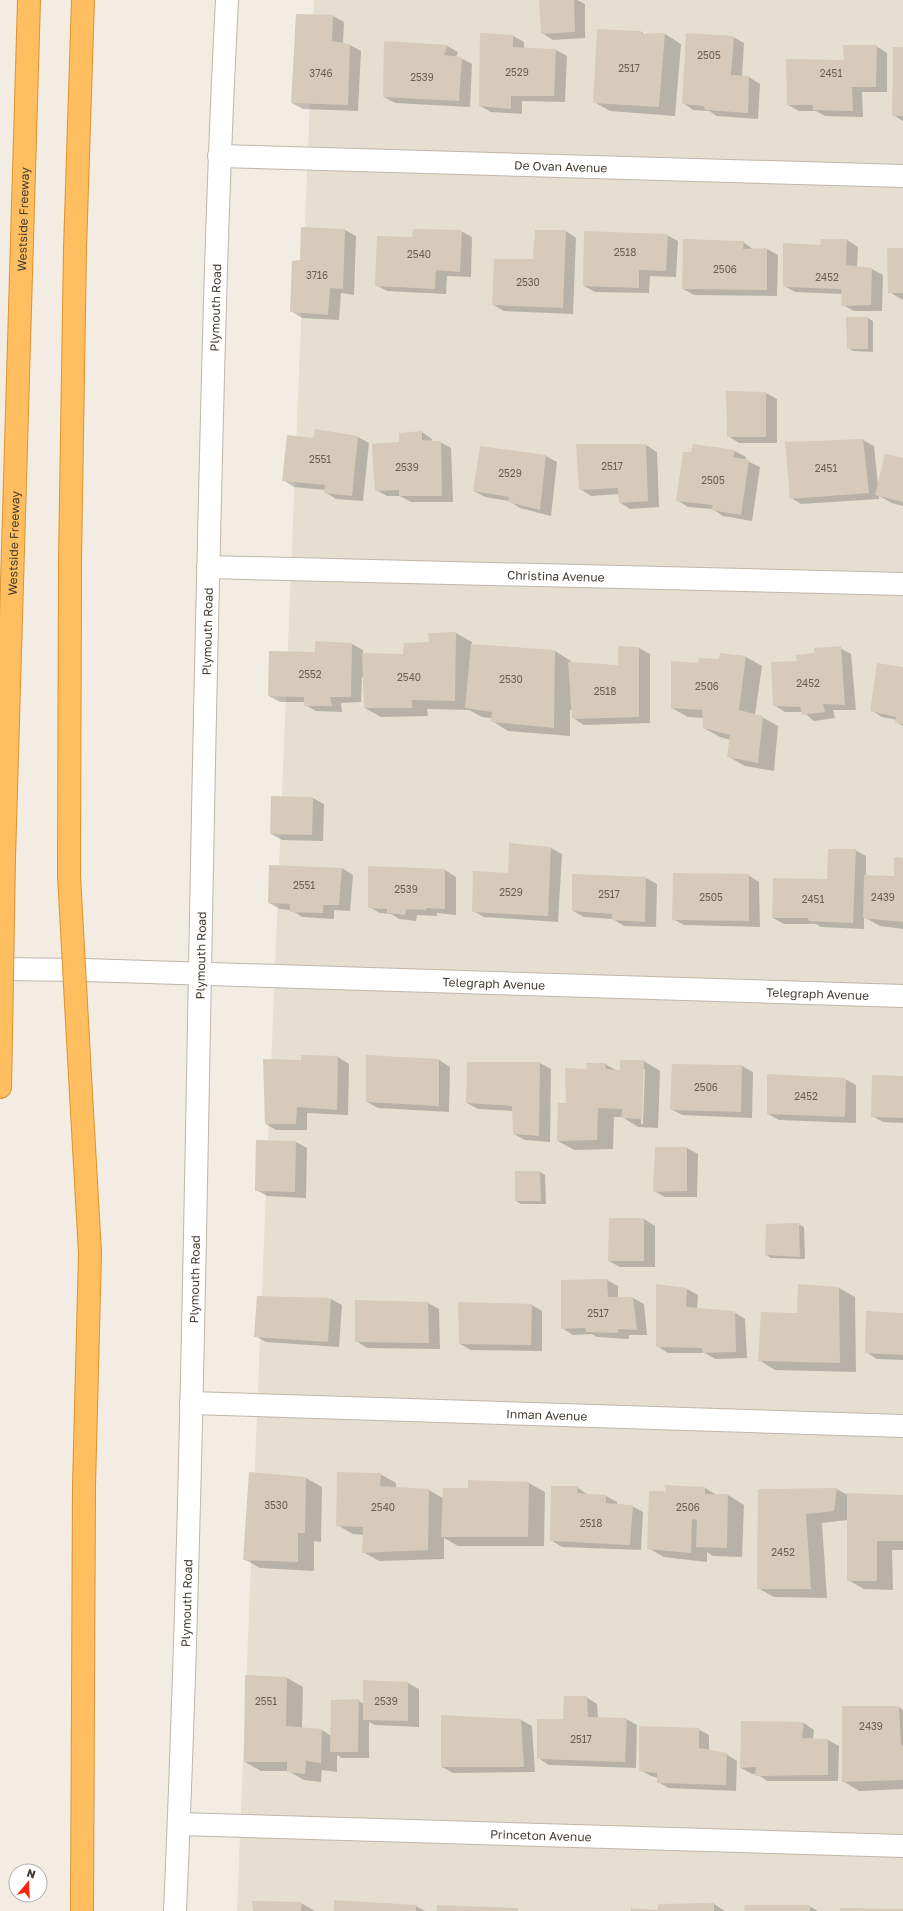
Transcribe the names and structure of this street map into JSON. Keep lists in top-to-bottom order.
{
  "streets": {
    "highway": ["Westside Freeway"],
    "street": [
      "De Ovan Avenue",
      "Plymouth Road",
      "Christina Avenue",
      "Telegraph Avenue",
      "Inman Avenue",
      "Princeton Avenue"
    ]
  },
  "crossings": [
    ["De Ovan Avenue", "Plymouth Road"],
    ["Plymouth Road", "Christina Avenue"],
    ["Plymouth Road", "Telegraph Avenue"],
    ["Plymouth Road", "Inman Avenue"],
    ["Plymouth Road", "Princeton Avenue"]
  ],
  "house_numbers": [
    "2505",
    "2517",
    "2529",
    "3746",
    "2451",
    "2539",
    "2518",
    "2540",
    "2506",
    "3716",
    "2452",
    "2530",
    "2551",
    "2517",
    "2539",
    "2451",
    "2529",
    "2505",
    "2552",
    "2540",
    "2530",
    "2452",
    "2506",
    "2518",
    "2551",
    "2539",
    "2529",
    "2517",
    "2505",
    "2439",
    "2451",
    "2506",
    "2452",
    "2517",
    "3530",
    "2540",
    "2506",
    "2518",
    "2452",
    "2551",
    "2539",
    "2439",
    "2517"
  ],
  "north": "top"
}
